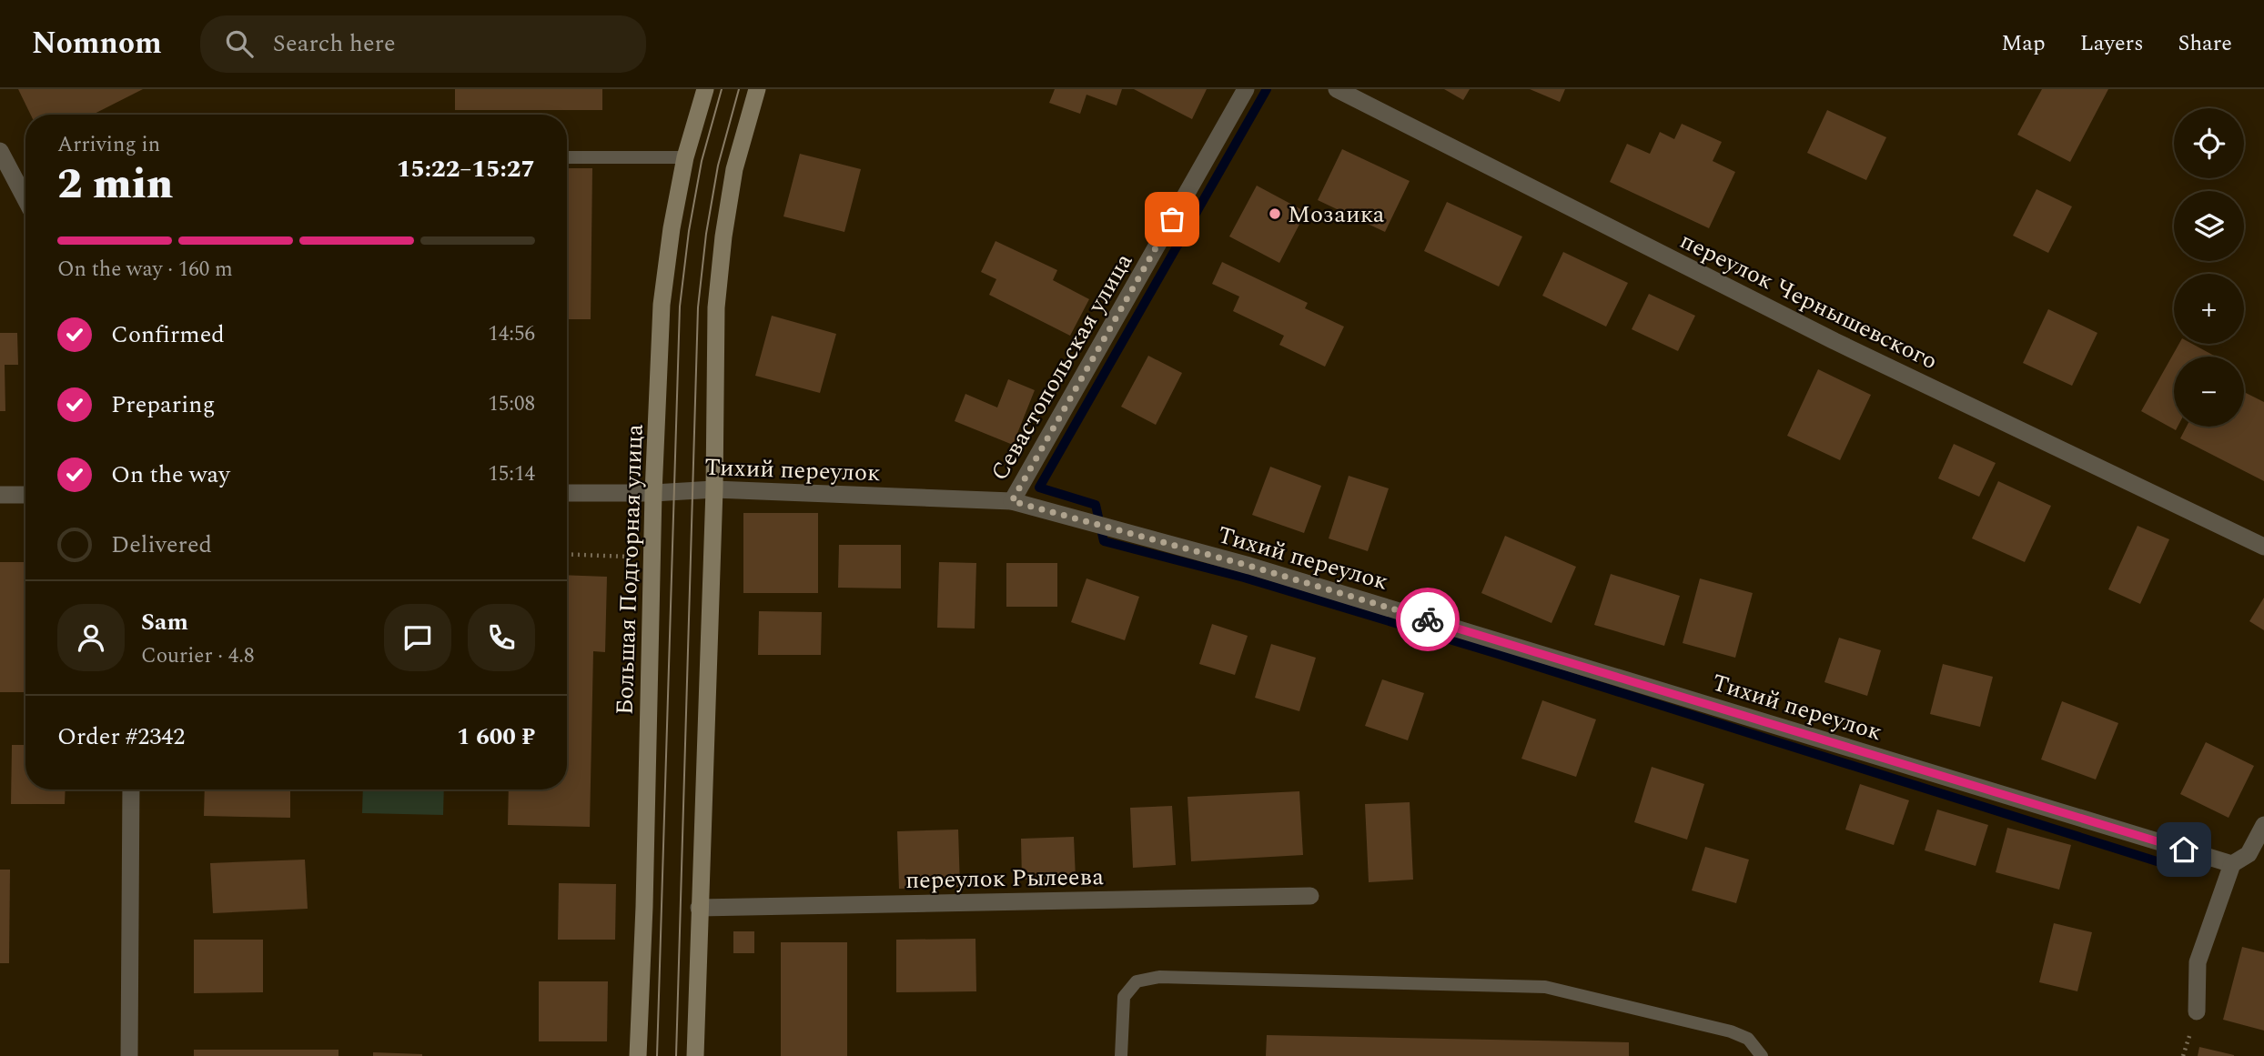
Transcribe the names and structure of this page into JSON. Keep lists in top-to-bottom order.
{
  "streets": {
    "main road": ["Большая Подгорная улица"],
    "street": [
      "переулок Чернышевского",
      "Севастопольская улица",
      "Тихий переулок",
      "переулок Рылеева"
    ]
  },
  "crossings": [
    ["Севастопольская улица", "Тихий переулок"],
    ["Тихий переулок", "Большая Подгорная улица"]
  ],
  "places": ["Мозаика"],
  "page": {
    "header": "Nomnom",
    "search": "Search here",
    "nav": ["Map", "Layers", "Share"],
    "map_buttons": ["+", "−"],
    "heading": ["2 min", "Arriving in", "15:22–15:27"],
    "panel": [
      "Sam",
      "Courier · 4.8",
      "Order #2342",
      "1 600 ₽"
    ],
    "bar": "On the way · 160 m",
    "list": [
      ["Confirmed", "14:56"],
      ["Preparing", "15:08"],
      ["On the way", "15:14"],
      "Delivered"
    ]
  }
}
